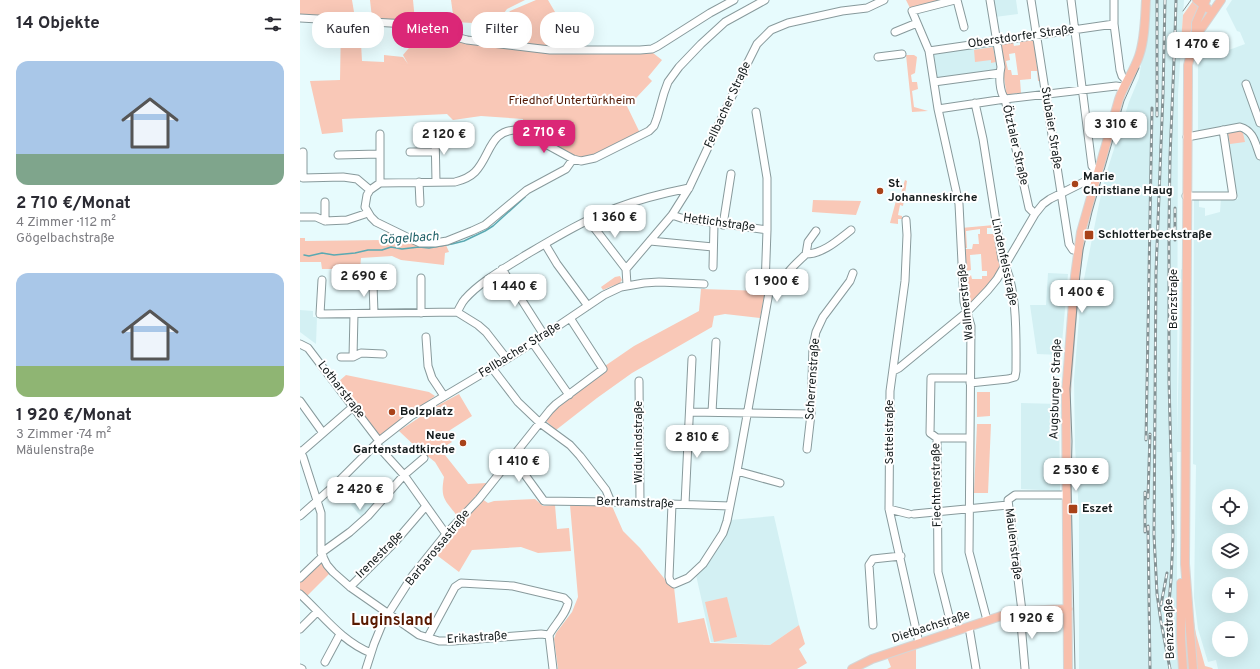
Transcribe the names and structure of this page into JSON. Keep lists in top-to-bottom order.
{
  "streets": {
    "main road": ["Benzstraße", "Augsburger Straße", "Dietbachstraße"],
    "street": [
      "Oberstdorfer Straße",
      "Fellbacher Straße",
      "Stubaier Straße",
      "Ötztaler Straße",
      "Hettichstraße",
      "Lindenfelsstraße",
      "Wallmerstraße",
      "Scherrenstraße",
      "Lotharstraße",
      "Sattelstraße",
      "Widukindstraße",
      "Fiechtnerstraße",
      "Bertramstraße",
      "Mäulenstraße",
      "Barbarossastraße",
      "Irenestraße",
      "Erikastraße"
    ]
  },
  "crossings": [
    ["Oberstdorfer Straße", "Stubaier Straße"],
    ["Oberstdorfer Straße", "Ötztaler Straße"],
    ["Oberstdorfer Straße", "Wallmerstraße"],
    ["Fellbacher Straße", "Hettichstraße"],
    ["Fellbacher Straße", "Lotharstraße"],
    ["Fellbacher Straße", "Barbarossastraße"],
    ["Stubaier Straße", "Augsburger Straße"],
    ["Lindenfelsstraße", "Wallmerstraße"],
    ["Lindenfelsstraße", "Fiechtnerstraße"],
    ["Wallmerstraße", "Fiechtnerstraße"],
    ["Wallmerstraße", "Dietbachstraße"],
    ["Augsburger Straße", "Dietbachstraße"],
    ["Lotharstraße", "Barbarossastraße"],
    ["Lotharstraße", "Irenestraße"],
    ["Sattelstraße", "Dietbachstraße"],
    ["Widukindstraße", "Bertramstraße"],
    ["Fiechtnerstraße", "Dietbachstraße"],
    ["Bertramstraße", "Barbarossastraße"],
    ["Mäulenstraße", "Dietbachstraße"],
    ["Barbarossastraße", "Erikastraße"],
    ["Irenestraße", "Erikastraße"]
  ],
  "districts": ["Luginsland"],
  "water": ["Gögelbach"],
  "parks": ["Friedhof Untertürkheim"],
  "places": {
    "other": [
      "Marie Christiane Haug",
      "St. Johanneskirche",
      "Bolzplatz",
      "Neue Gartenstadtkirche"
    ],
    "transit": ["Schlotterbeckstraße", "Eszet"]
  },
  "page": {
    "heading": "14 Objekte",
    "chip": [
      "Kaufen",
      "Mieten",
      "Filter",
      "Neu"
    ],
    "price": [
      "1 470 €",
      "3 310 €",
      "2 710 €",
      "2 120 €",
      "1 360 €",
      "2 690 €",
      "1 900 €",
      "1 440 €",
      "1 400 €",
      "2 810 €",
      "1 410 €",
      "2 530 €",
      "2 420 €",
      "1 920 €"
    ],
    "list": [
      {
        "name": "2 710 €/Monat",
        "note": "4 Zimmer · 112 m² · Gögelbachstraße"
      },
      {
        "name": "1 920 €/Monat",
        "note": "3 Zimmer · 74 m² · Mäulenstraße"
      }
    ],
    "map_buttons": ["+", "−"]
  }
}
